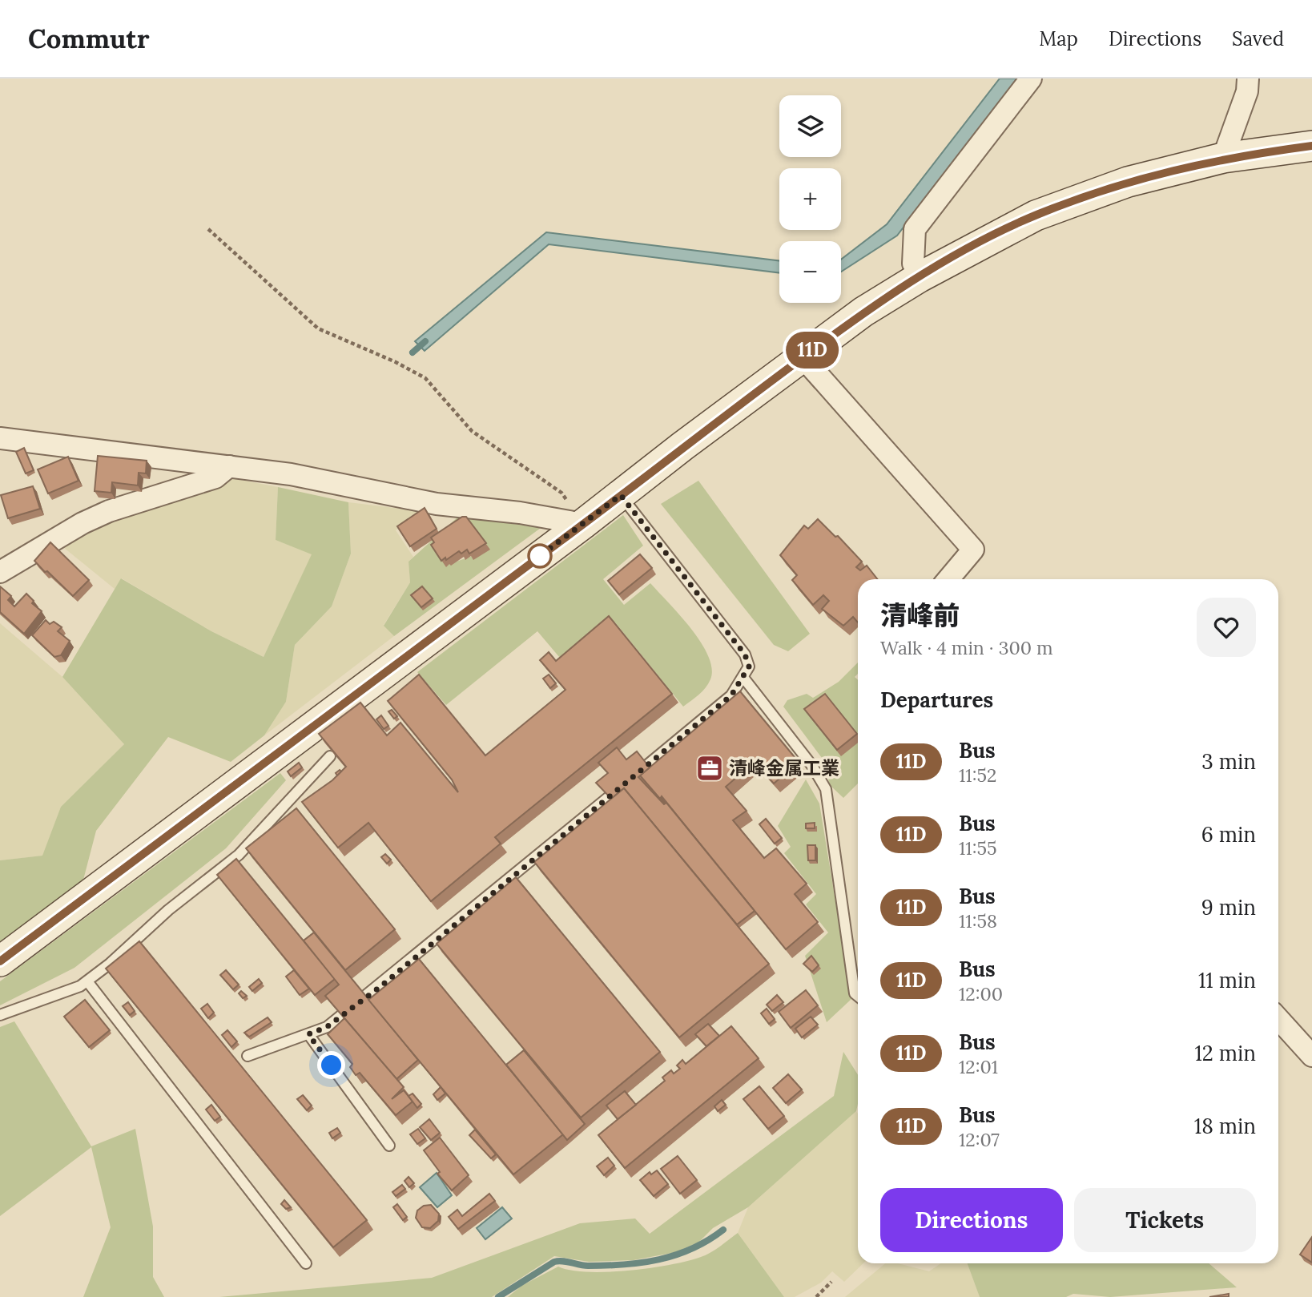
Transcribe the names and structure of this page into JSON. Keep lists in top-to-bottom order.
{
  "places": {
    "office": ["清峰金属工業"]
  },
  "lines": ["bus line 11D"],
  "page": {
    "header": "Commutr",
    "nav": ["Map", "Directions", "Saved"],
    "on_map": "11D",
    "map_buttons": ["+", "−"],
    "heading": [
      ["清峰前", "Walk · 4 min · 300 m"],
      "Departures"
    ],
    "list": [
      {
        "mark": "11D",
        "name": "Bus",
        "note": "11:52",
        "value": "3 min"
      },
      {
        "mark": "11D",
        "name": "Bus",
        "note": "11:55",
        "value": "6 min"
      },
      {
        "mark": "11D",
        "name": "Bus",
        "note": "11:58",
        "value": "9 min"
      },
      {
        "mark": "11D",
        "name": "Bus",
        "note": "12:00",
        "value": "11 min"
      },
      {
        "mark": "11D",
        "name": "Bus",
        "note": "12:01",
        "value": "12 min"
      },
      {
        "mark": "11D",
        "name": "Bus",
        "note": "12:07",
        "value": "18 min"
      }
    ],
    "buttons": ["Directions", "Tickets"]
  }
}
